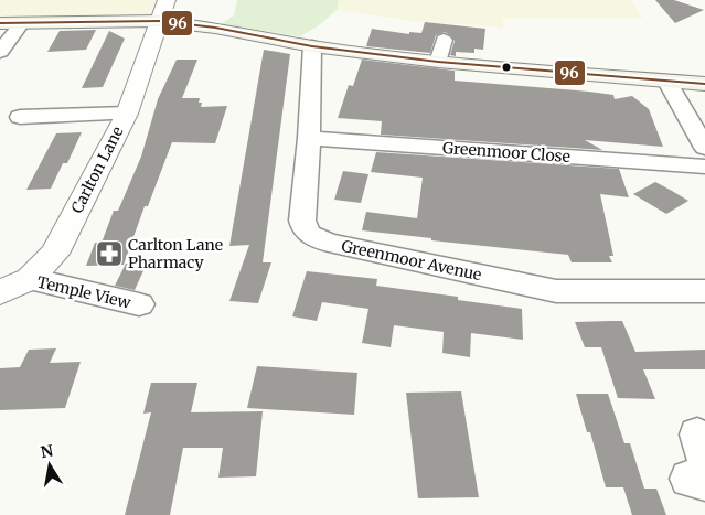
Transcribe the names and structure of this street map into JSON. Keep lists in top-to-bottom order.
{
  "streets": {
    "street": [
      "Greenmoor Close",
      "Carlton Lane",
      "Greenmoor Avenue",
      "Temple View"
    ]
  },
  "crossings": [
    ["Greenmoor Close", "Greenmoor Avenue"],
    ["Carlton Lane", "Temple View"]
  ],
  "places": {
    "pharmacy": ["Carlton Lane Pharmacy"]
  },
  "lines": ["transit line 96"],
  "north": "top"
}
